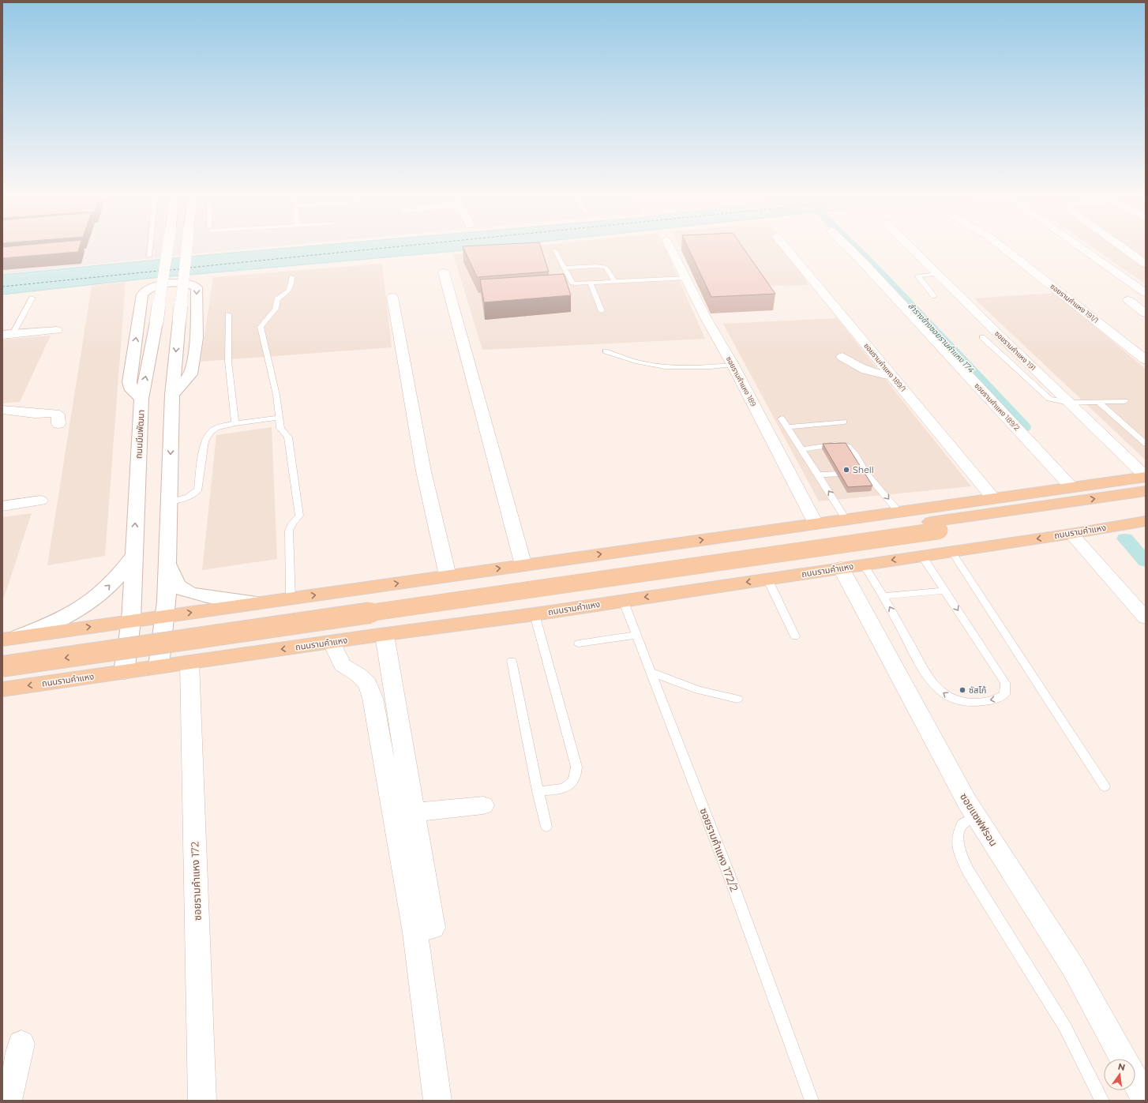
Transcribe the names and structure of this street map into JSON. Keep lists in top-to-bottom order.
{
  "streets": {
    "main road": ["ถนนรามคำแหง"],
    "street": [
      "ซอยรามคำแหง 191/1",
      "ซอยรามคำแหง 191",
      "ซอยรามคำแหง 189/1",
      "ซอยรามคำแหง 189",
      "ซอยรามคำแหง 189/2",
      "ถนนมีนพัฒนา",
      "ซอยแซฟฟรอน",
      "ซอยรามคำแหง 172"
    ],
    "lane": ["ซอยรามคำแหง 172/2"]
  },
  "crossings": [
    ["ถนนมีนพัฒนา", "ถนนรามคำแหง"],
    ["ถนนรามคำแหง", "ซอยแซฟฟรอน"],
    ["ถนนรามคำแหง", "ซอยรามคำแหง 172/2"],
    ["ถนนรามคำแหง", "ซอยรามคำแหง 172"]
  ],
  "water": ["ลำรางข้างซอยรามคำแหง 174"],
  "places": ["Shell", "ซัสโก้"],
  "north": "top"
}
